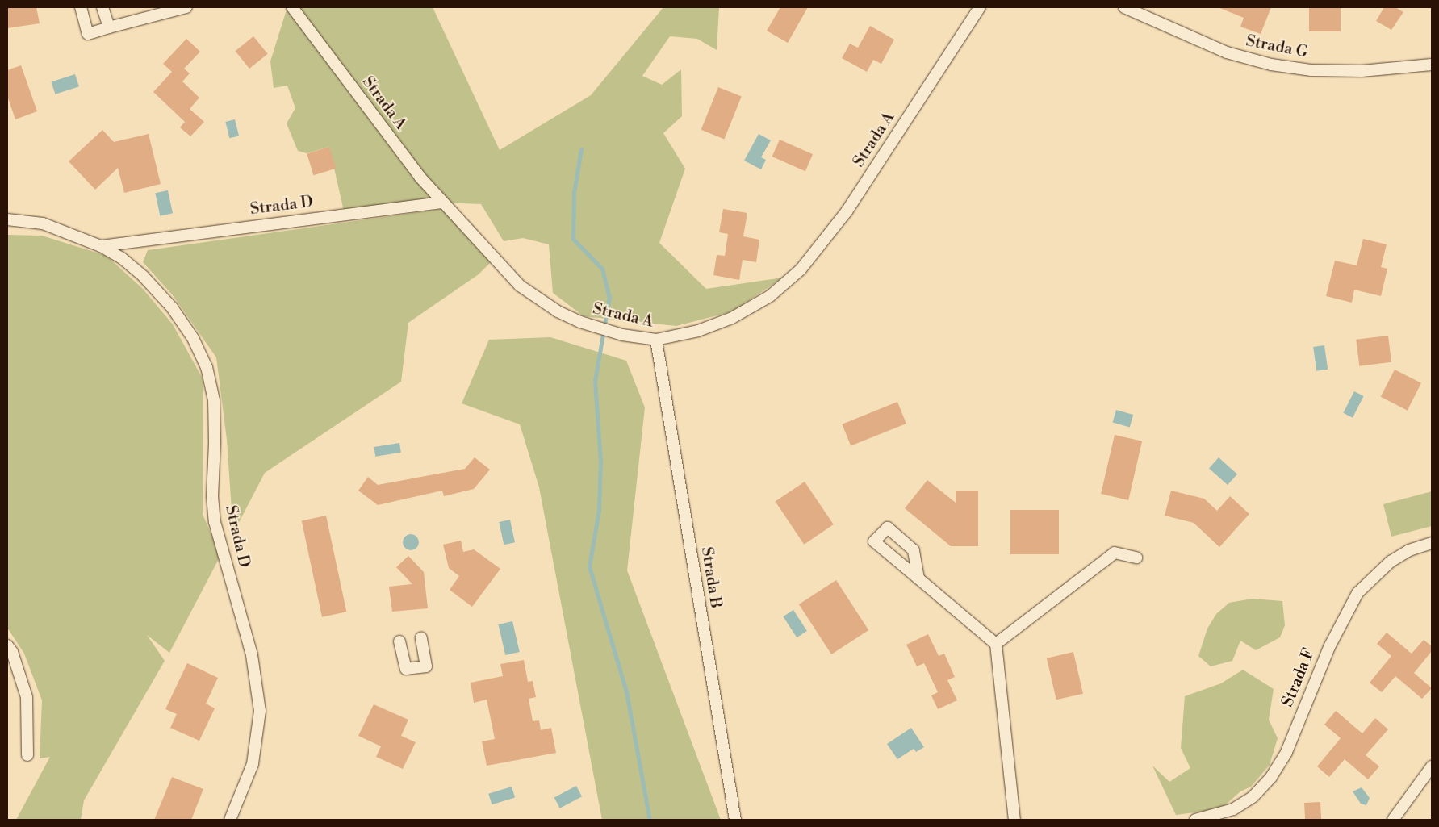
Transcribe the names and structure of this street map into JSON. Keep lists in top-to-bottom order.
{
  "streets": {
    "street": [
      "Strada G",
      "Strada A",
      "Strada D",
      "Strada B",
      "Strada F"
    ]
  },
  "crossings": [
    ["Strada A", "Strada D"],
    ["Strada A", "Strada B"]
  ]
}
